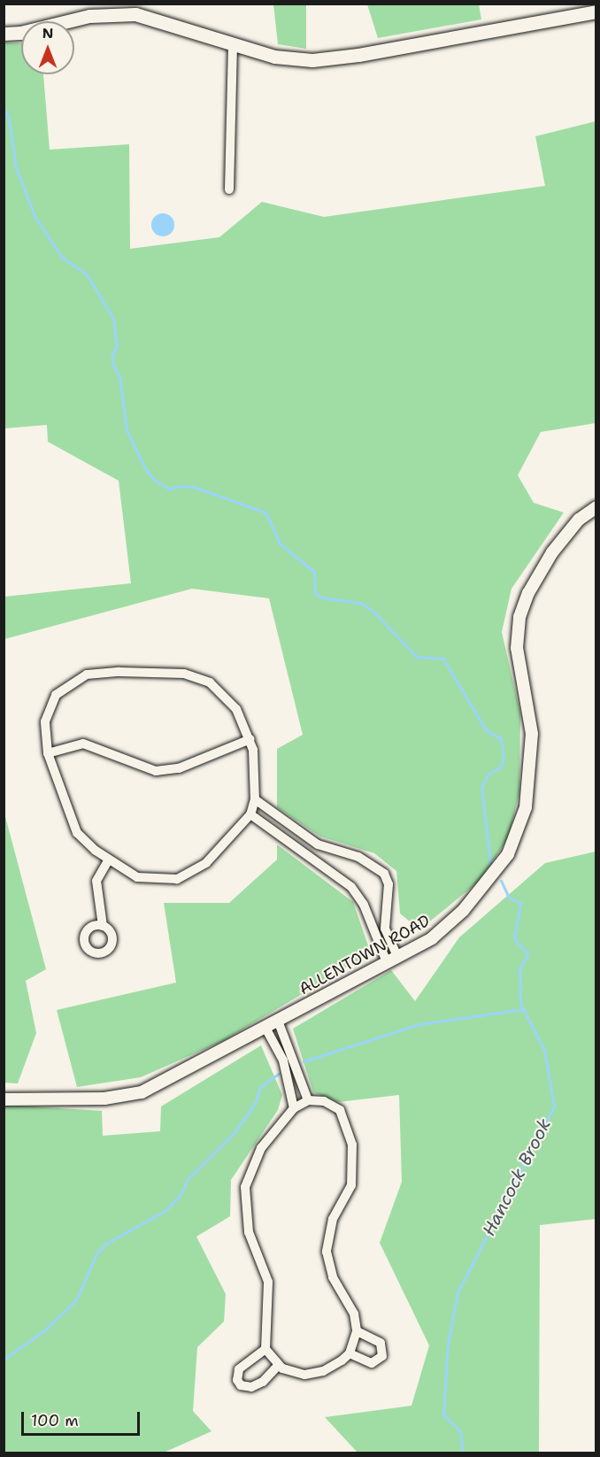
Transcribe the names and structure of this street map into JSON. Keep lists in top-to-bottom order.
{
  "streets": {
    "street": ["ALLENTOWN ROAD"]
  },
  "water": ["Hancock Brook"],
  "scale_bar": "100 m",
  "north": "top"
}
